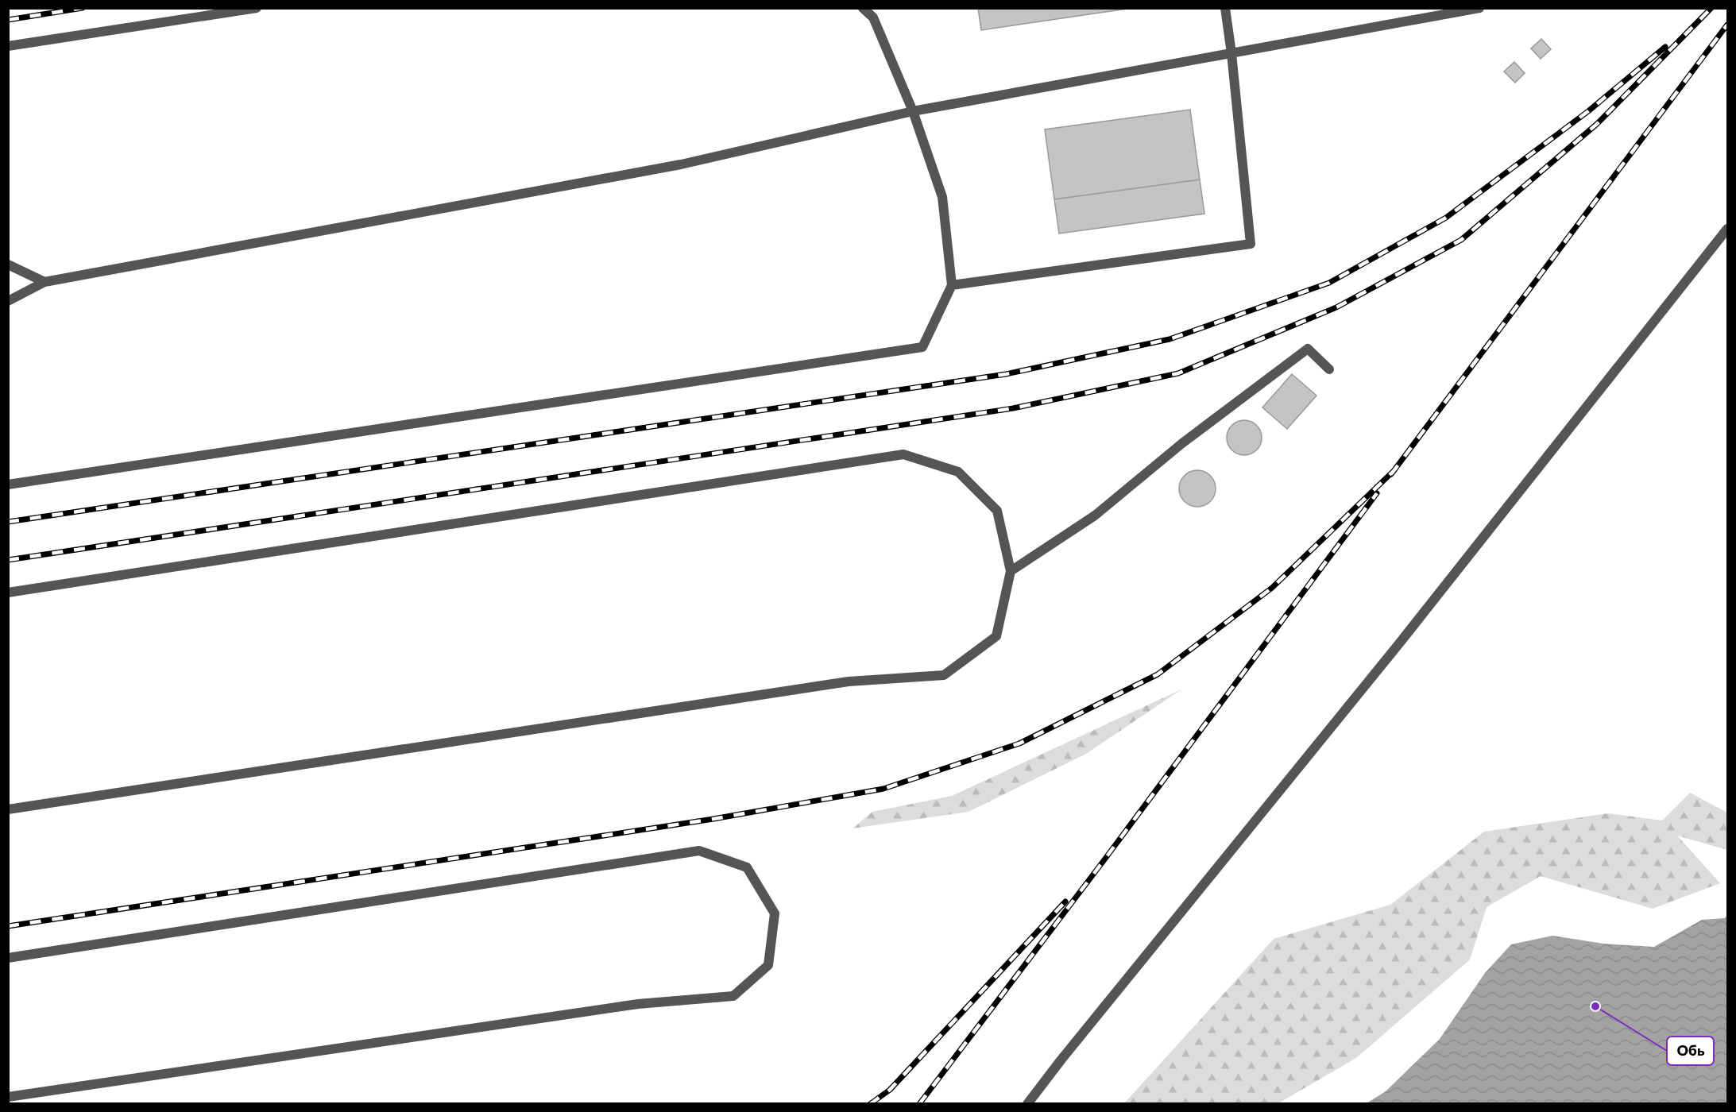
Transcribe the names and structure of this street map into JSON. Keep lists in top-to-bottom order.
{
  "places": ["Обь"]
}
